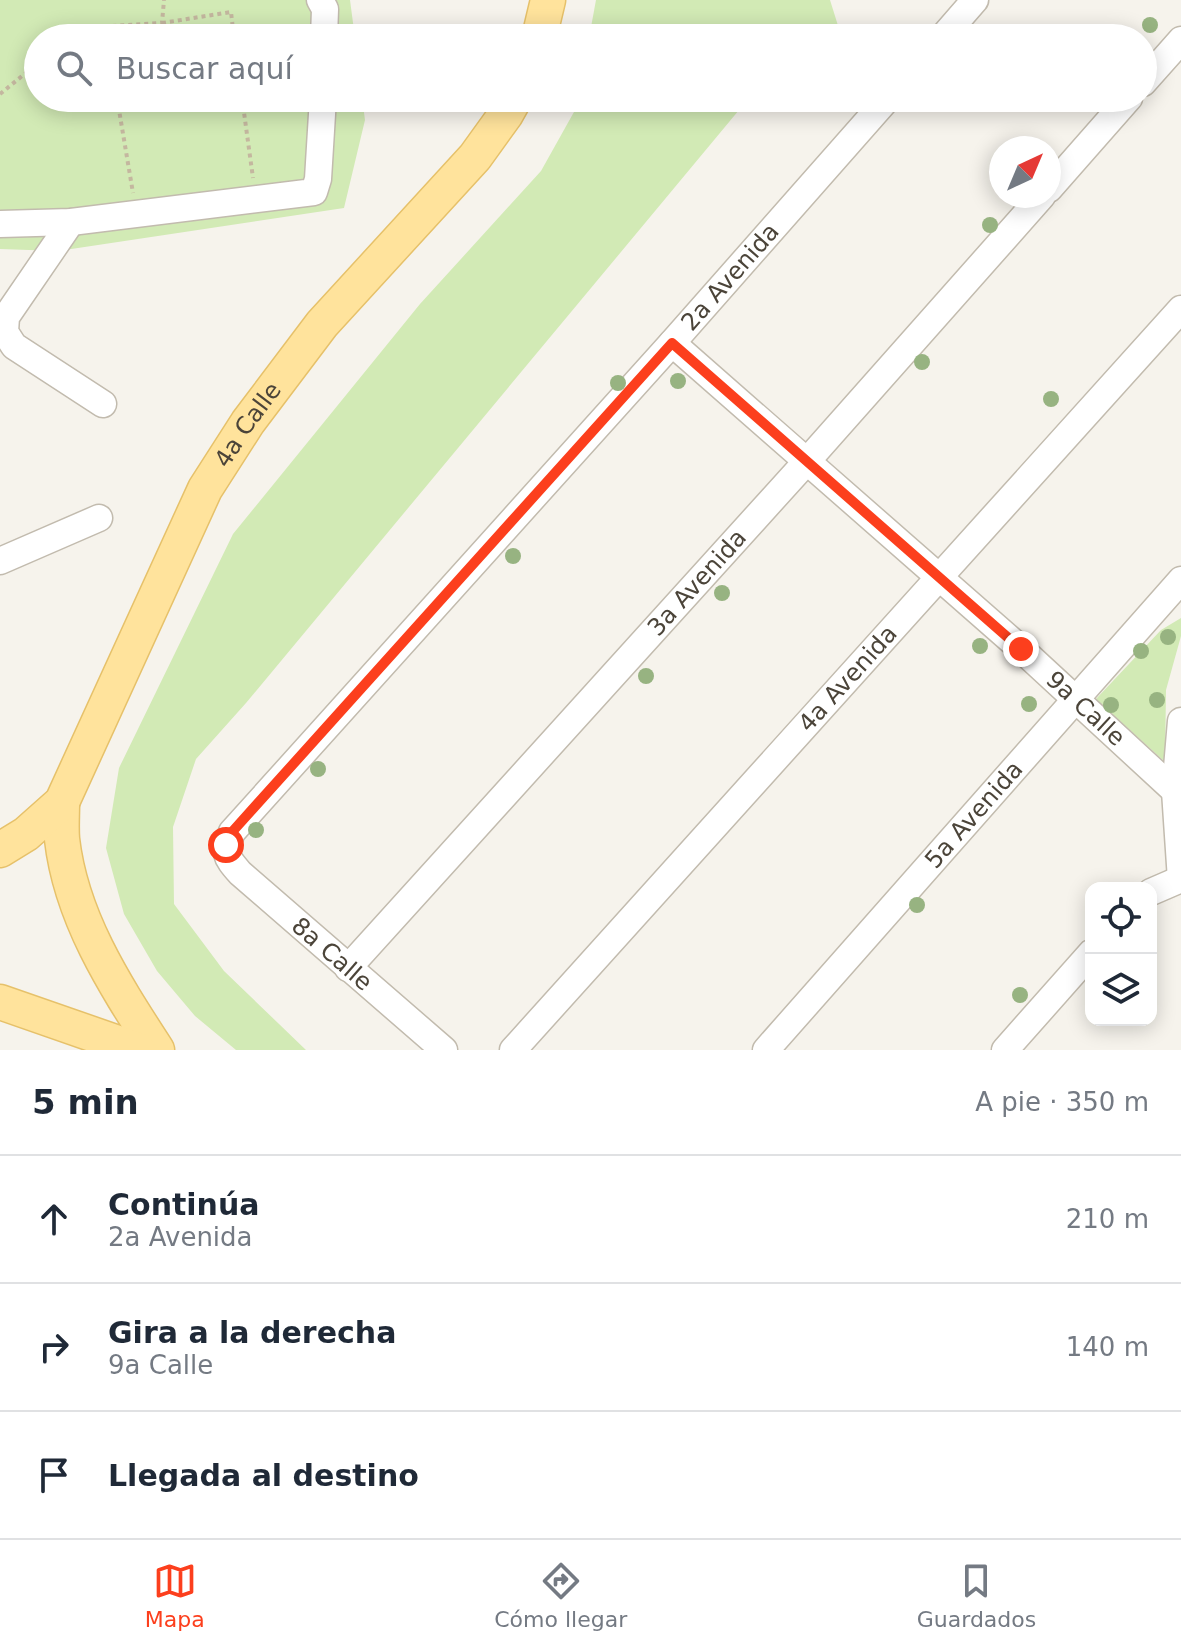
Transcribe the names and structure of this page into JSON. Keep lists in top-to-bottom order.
{
  "streets": {
    "main road": ["4a Calle"],
    "street": [
      "2a Avenida",
      "3a Avenida",
      "4a Avenida",
      "9a Calle",
      "5a Avenida",
      "8a Calle"
    ]
  },
  "crossings": [
    ["2a Avenida", "9a Calle"],
    ["2a Avenida", "8a Calle"],
    ["3a Avenida", "9a Calle"],
    ["3a Avenida", "8a Calle"],
    ["4a Avenida", "9a Calle"],
    ["9a Calle", "5a Avenida"]
  ],
  "north": "top right",
  "page": {
    "search": "Buscar aquí",
    "heading": ["5 min", "A pie · 350 m"],
    "list": [
      ["Continúa", "2a Avenida", "210 m"],
      ["Gira a la derecha", "9a Calle", "140 m"],
      "Llegada al destino"
    ],
    "nav": ["Mapa", "Cómo llegar", "Guardados"]
  }
}
